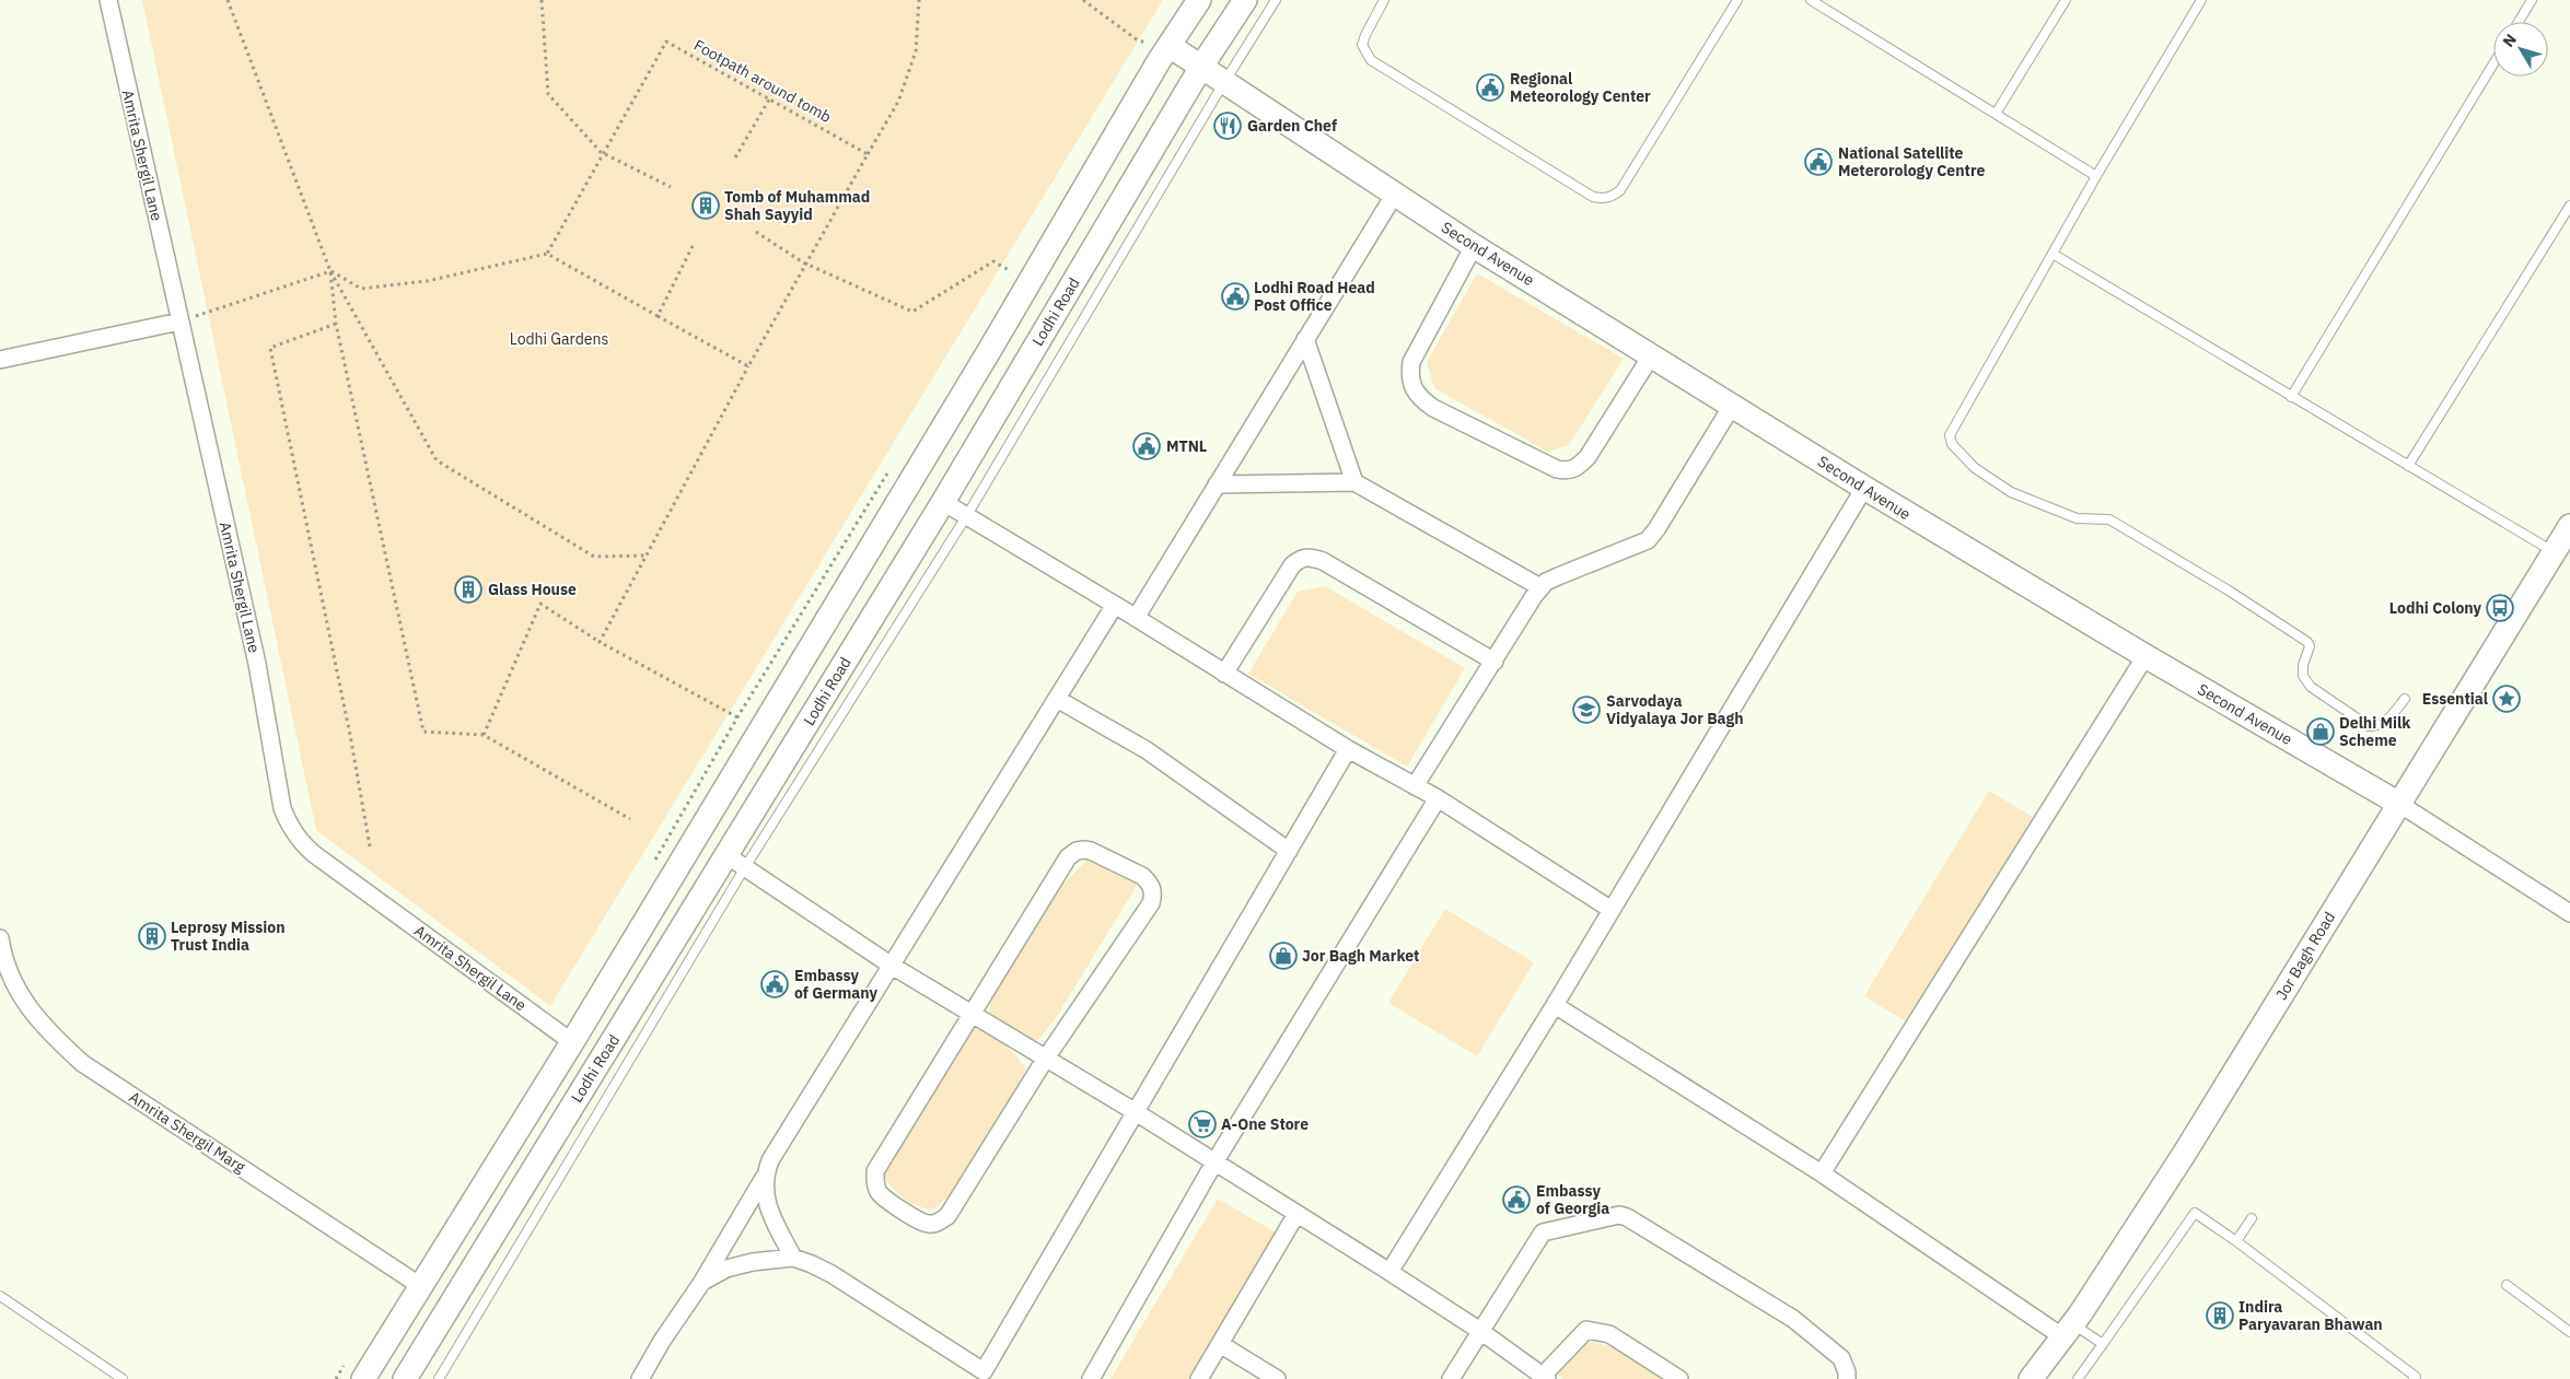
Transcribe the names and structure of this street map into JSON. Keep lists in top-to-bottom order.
{
  "streets": {
    "main road": ["Second Avenue", "Lodhi Road", "Jor Bagh Road"],
    "street": ["Amrita Shergil Lane", "Amrita Shergil Marg"],
    "path": ["Footpath around tomb"]
  },
  "crossings": [
    ["Second Avenue", "Lodhi Road"],
    ["Second Avenue", "Jor Bagh Road"]
  ],
  "parks": ["Lodhi Gardens"],
  "places": {
    "public building": [
      "Regional Meteorology Center",
      "National Satellite Meterorology Centre",
      "Lodhi Road Head Post Office",
      "MTNL",
      "Embassy of Germany",
      "Embassy of Georgia"
    ],
    "restaurant": ["Garden Chef"],
    "building": [
      "Tomb of Muhammad Shah Sayyid",
      "Glass House",
      "Leprosy Mission Trust India",
      "Indira Paryavaran Bhawan"
    ],
    "bus stop": ["Lodhi Colony"],
    "place": ["Essential"],
    "school or university": ["Sarvodaya Vidyalaya Jor Bagh"],
    "shop": ["Delhi Milk Scheme", "Jor Bagh Market"],
    "supermarket": ["A-One Store"]
  },
  "north": "top left"
}
